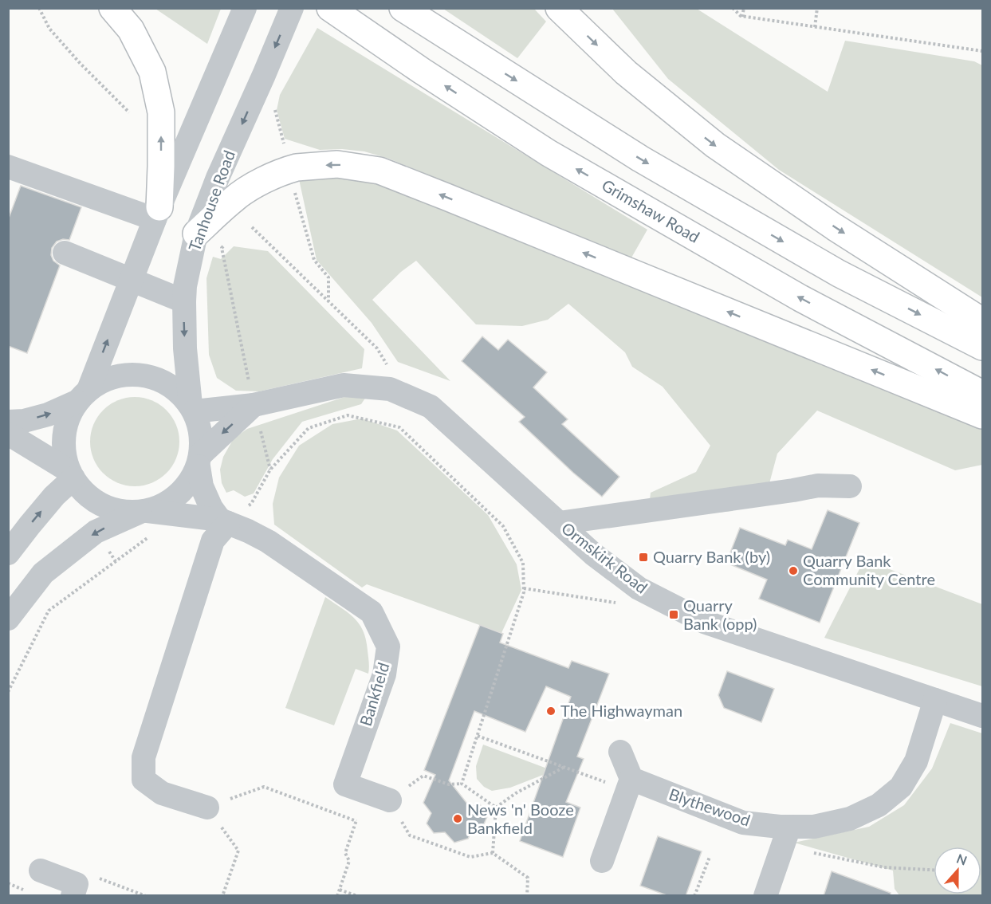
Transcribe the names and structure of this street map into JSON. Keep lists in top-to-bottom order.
{
  "streets": {
    "main road": ["Grimshaw Road"],
    "street": [
      "Tanhouse Road",
      "Ormskirk Road",
      "Bankfield",
      "Blythewood"
    ]
  },
  "crossings": [
    ["Tanhouse Road", "Ormskirk Road"],
    ["Tanhouse Road", "Bankfield"],
    ["Ormskirk Road", "Bankfield"],
    ["Ormskirk Road", "Blythewood"]
  ],
  "places": {
    "transit": ["Quarry Bank (by)", "Quarry Bank (opp)"],
    "other": ["Quarry Bank Community Centre", "The Highwayman", "News 'n' Booze Bankfield"]
  },
  "north": "top"
}
